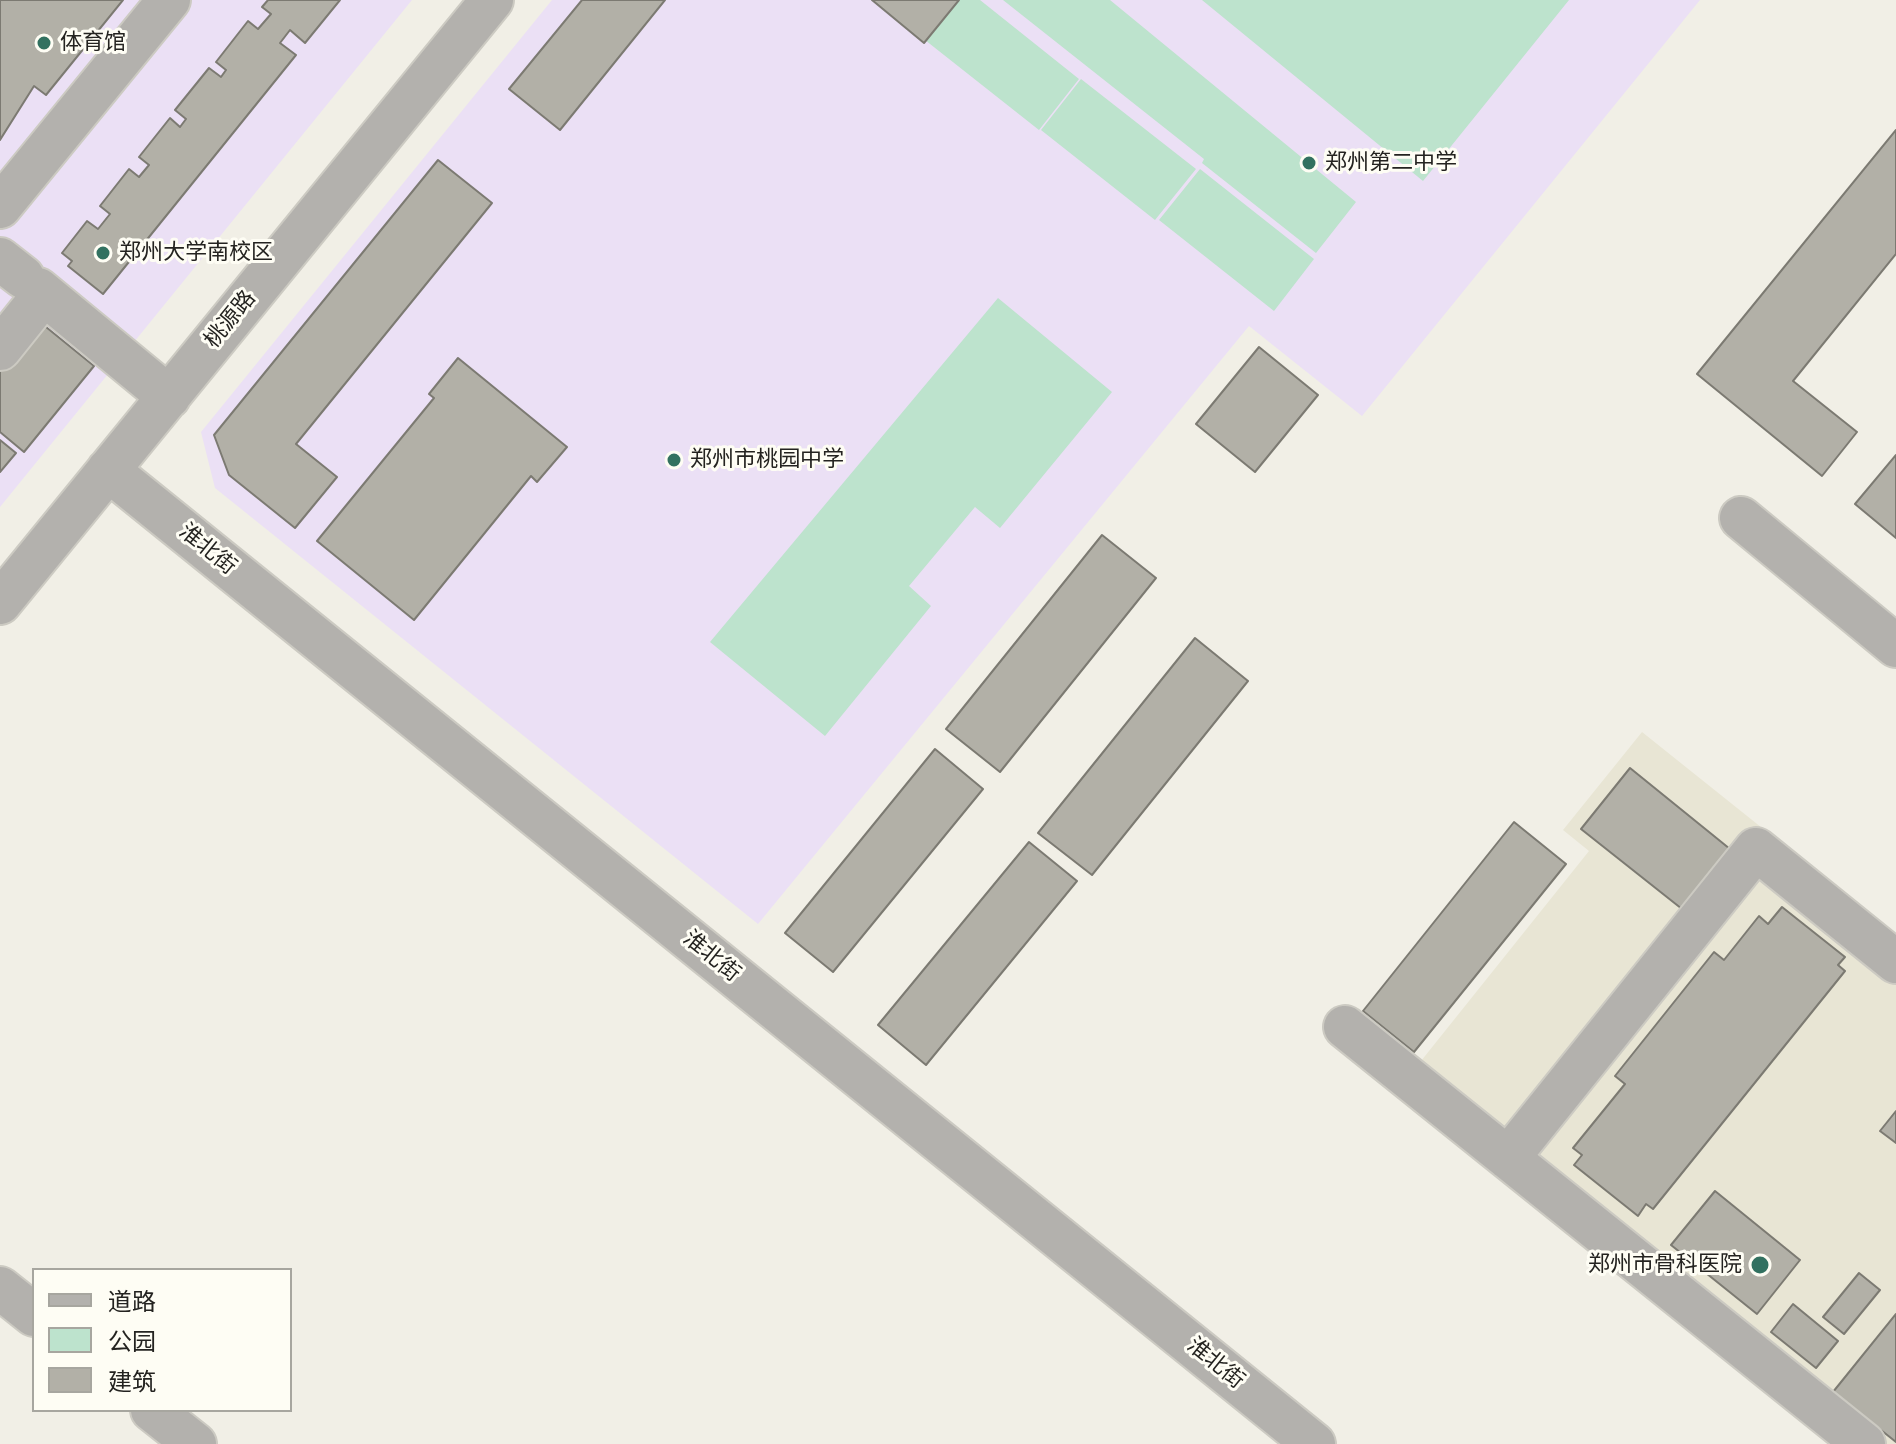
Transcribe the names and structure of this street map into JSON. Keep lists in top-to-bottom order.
{
  "streets": {
    "street": ["桃源路", "淮北街"]
  },
  "crossings": [
    ["桃源路", "淮北街"]
  ],
  "places": [
    "体育馆",
    "郑州第二中学",
    "郑州大学南校区",
    "郑州市桃园中学",
    "郑州市骨科医院"
  ],
  "legend": ["道路", "公园", "建筑"]
}
